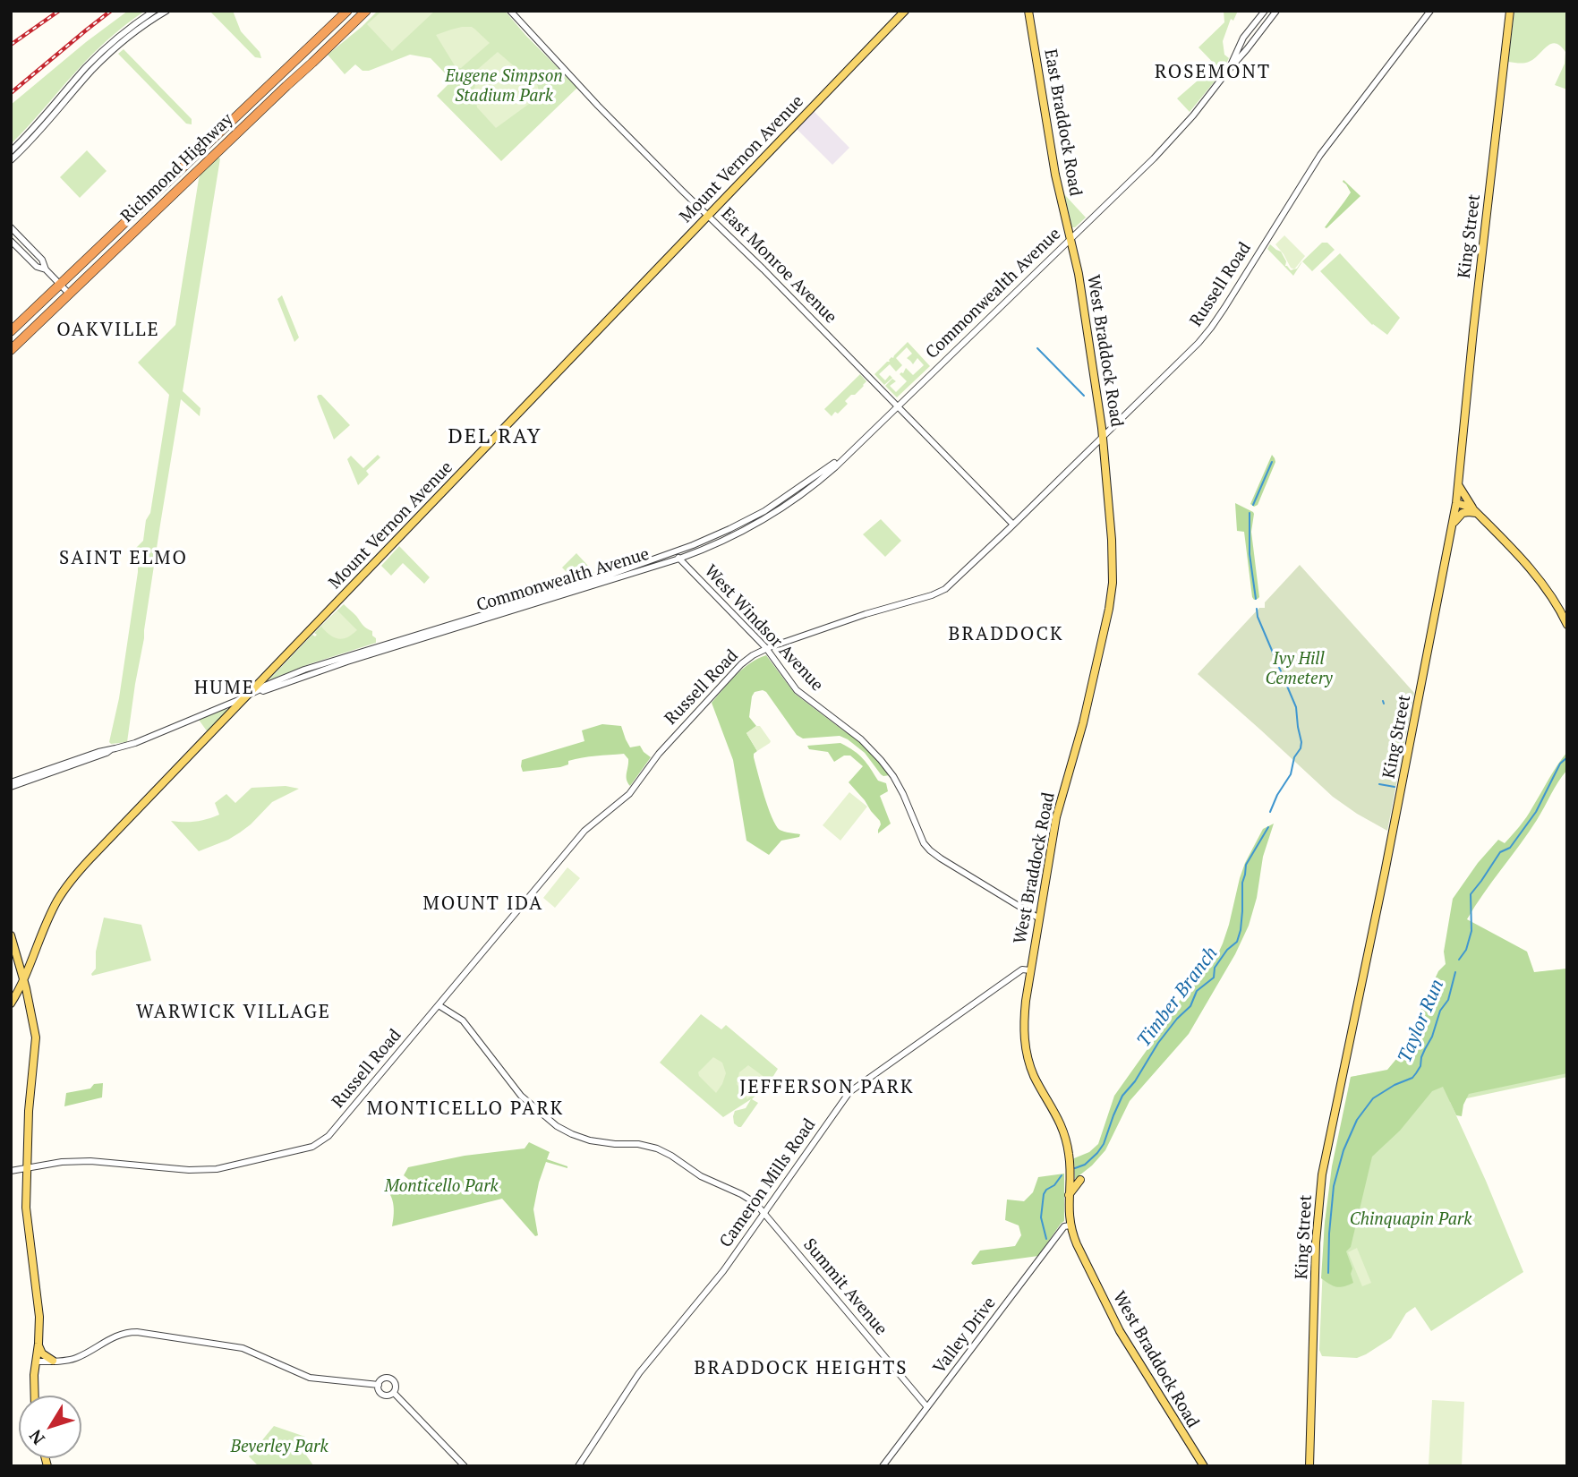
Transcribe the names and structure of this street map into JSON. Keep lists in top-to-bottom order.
{
  "streets": {
    "highway": ["Richmond Highway"],
    "main road": [
      "East Braddock Road",
      "Mount Vernon Avenue",
      "King Street",
      "West Braddock Road"
    ],
    "street": [
      "East Monroe Avenue",
      "Russell Road",
      "Commonwealth Avenue",
      "West Windsor Avenue",
      "Cameron Mills Road",
      "Summit Avenue",
      "Valley Drive"
    ]
  },
  "crossings": [
    ["East Braddock Road", "Commonwealth Avenue"],
    ["East Braddock Road", "West Braddock Road"],
    ["Mount Vernon Avenue", "East Monroe Avenue"],
    ["Mount Vernon Avenue", "Commonwealth Avenue"],
    ["East Monroe Avenue", "Russell Road"],
    ["East Monroe Avenue", "Commonwealth Avenue"],
    ["Russell Road", "West Braddock Road"],
    ["Russell Road", "West Windsor Avenue"],
    ["Russell Road", "Summit Avenue"],
    ["Commonwealth Avenue", "West Braddock Road"],
    ["Commonwealth Avenue", "West Windsor Avenue"],
    ["West Braddock Road", "West Windsor Avenue"],
    ["West Braddock Road", "Cameron Mills Road"],
    ["West Braddock Road", "Valley Drive"],
    ["Cameron Mills Road", "Summit Avenue"],
    ["Summit Avenue", "Valley Drive"]
  ],
  "districts": [
    "ROSEMONT",
    "OAKVILLE",
    "DEL RAY",
    "SAINT ELMO",
    "BRADDOCK",
    "HUME",
    "MOUNT IDA",
    "WARWICK VILLAGE",
    "JEFFERSON PARK",
    "MONTICELLO PARK",
    "BRADDOCK HEIGHTS"
  ],
  "water": ["Timber Branch", "Taylor Run"],
  "parks": [
    "Eugene Simpson Stadium Park",
    "Ivy Hill Cemetery",
    "Monticello Park",
    "Chinquapin Park",
    "Beverley Park"
  ],
  "north": "bottom left"
}
